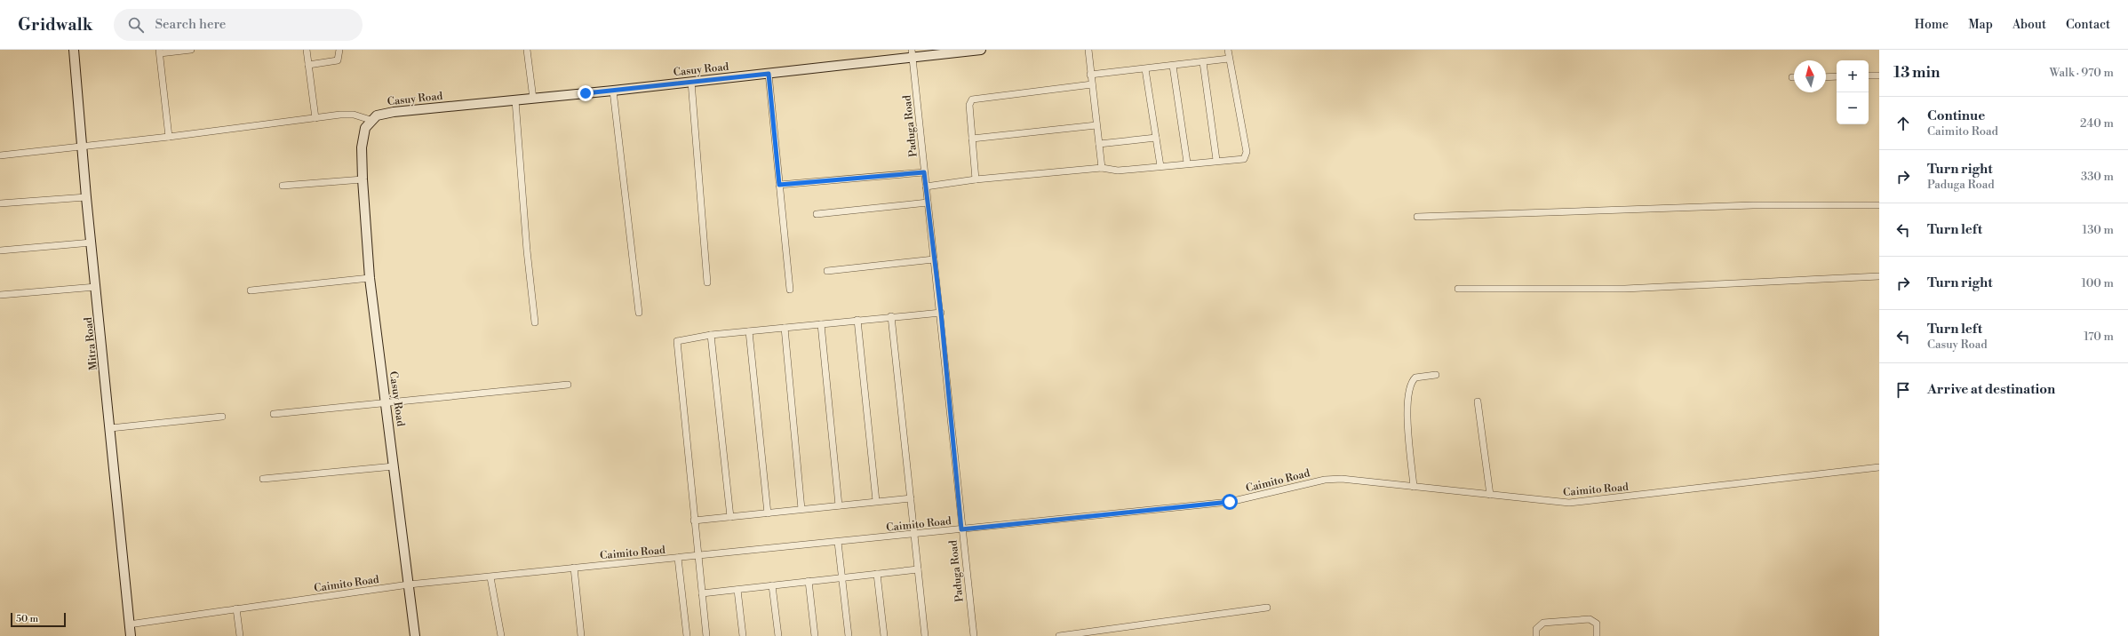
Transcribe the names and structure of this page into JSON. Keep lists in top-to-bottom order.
{
  "streets": {
    "street": [
      "Casuy Road",
      "Paduga Road",
      "Mitra Road",
      "Caimito Road"
    ]
  },
  "crossings": [
    ["Casuy Road", "Paduga Road"],
    ["Casuy Road", "Caimito Road"],
    ["Paduga Road", "Caimito Road"],
    ["Mitra Road", "Caimito Road"]
  ],
  "scale_bar": "50 m",
  "north": "top",
  "page": {
    "header": "Gridwalk",
    "search": "Search here",
    "nav": [
      "Home",
      "Map",
      "About",
      "Contact"
    ],
    "heading": ["13 min", "Walk · 970 m"],
    "map_buttons": ["+", "−"],
    "list": [
      ["Continue", "Caimito Road", "240 m"],
      ["Turn right", "Paduga Road", "330 m"],
      ["Turn left", "130 m"],
      ["Turn right", "100 m"],
      ["Turn left", "Casuy Road", "170 m"],
      "Arrive at destination"
    ],
    "scale": "50 m"
  }
}
